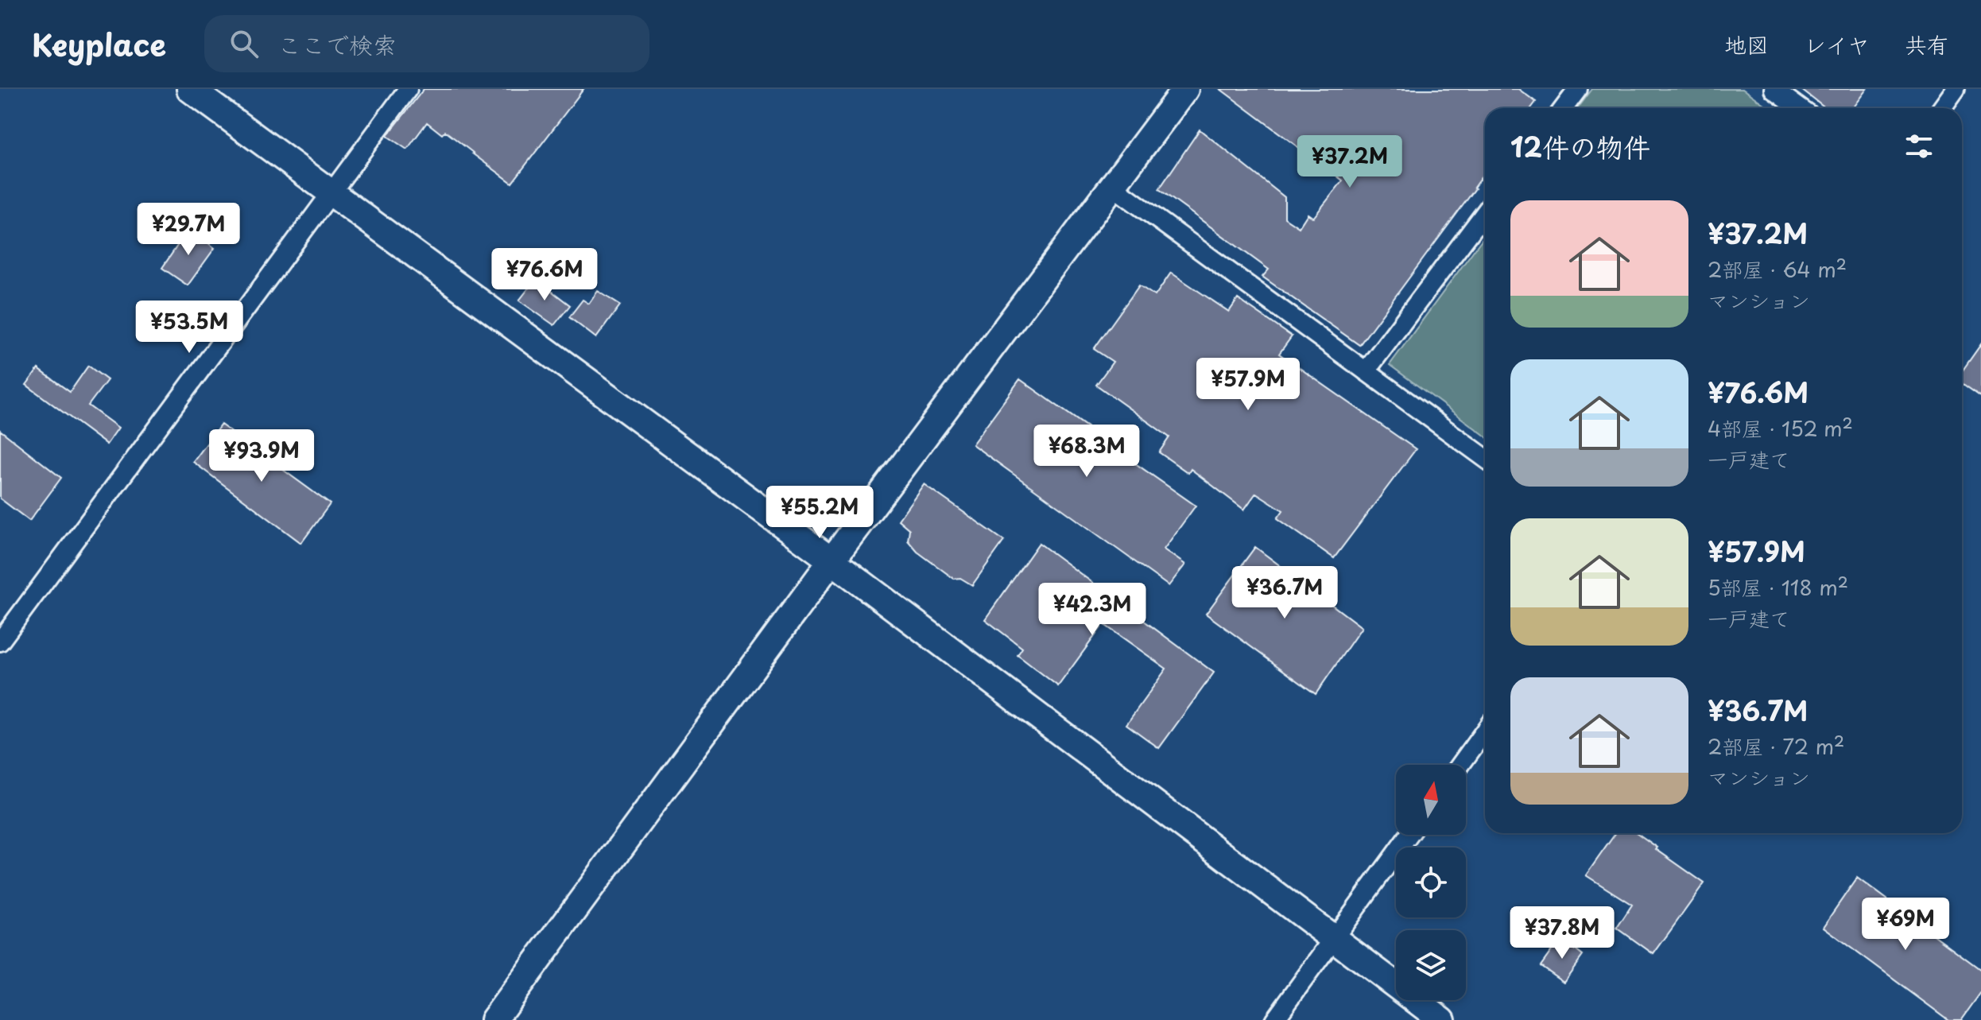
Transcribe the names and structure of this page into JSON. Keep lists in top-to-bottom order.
{
  "north": "top",
  "page": {
    "header": "Keyplace",
    "search": "ここで検索",
    "nav": ["地図", "レイヤ", "共有"],
    "heading": "12件の物件",
    "price": [
      "¥37.2M",
      "¥29.7M",
      "¥76.6M",
      "¥53.5M",
      "¥57.9M",
      "¥68.3M",
      "¥93.9M",
      "¥55.2M",
      "¥36.7M",
      "¥42.3M",
      "¥69M",
      "¥37.8M"
    ],
    "list": [
      {
        "name": "¥37.2M",
        "note": "2部屋 · 64 m² · マンション"
      },
      {
        "name": "¥76.6M",
        "note": "4部屋 · 152 m² · 一戸建て"
      },
      {
        "name": "¥57.9M",
        "note": "5部屋 · 118 m² · 一戸建て"
      },
      {
        "name": "¥36.7M",
        "note": "2部屋 · 72 m² · マンション"
      }
    ]
  }
}
